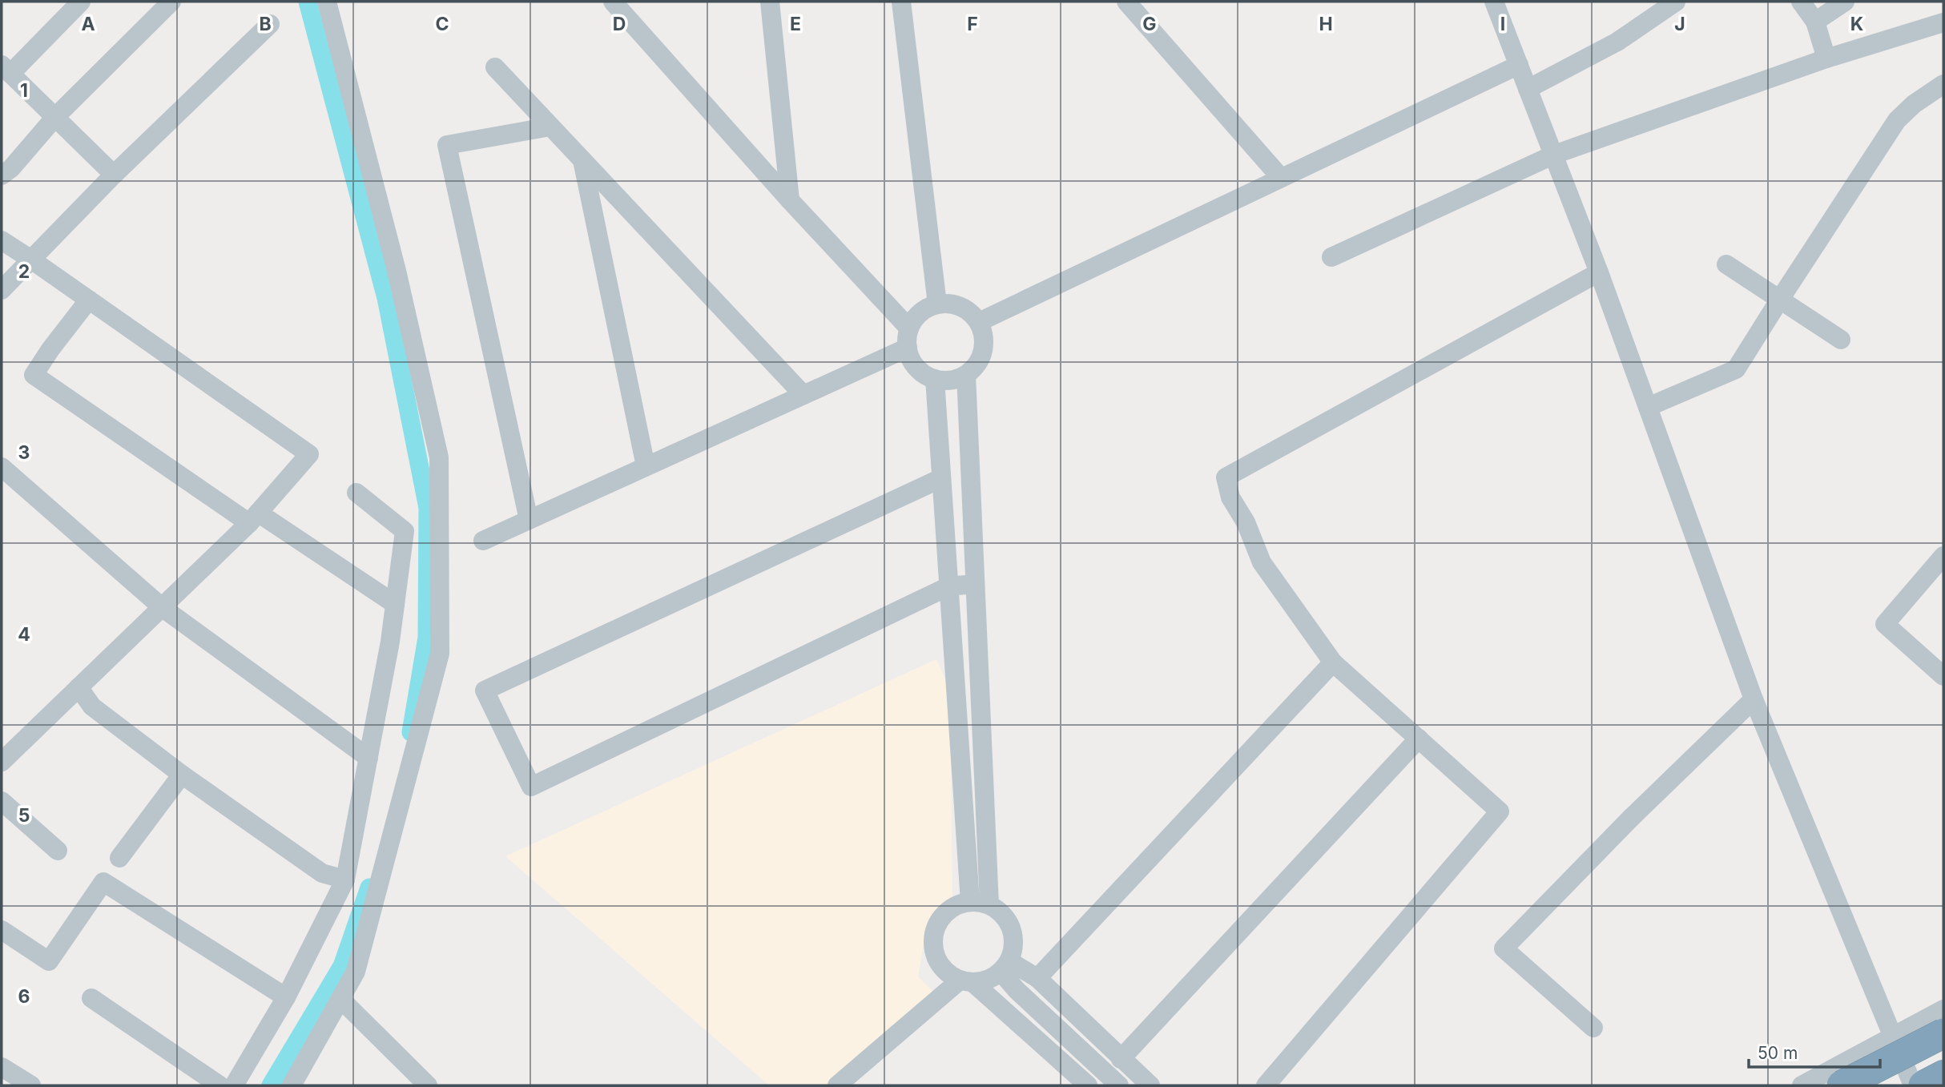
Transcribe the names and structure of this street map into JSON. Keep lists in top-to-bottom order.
{
  "scale_bar": "50 m",
  "grid": {
    "columns": [
      "A",
      "B",
      "C",
      "D",
      "E",
      "F",
      "G",
      "H",
      "I",
      "J",
      "K"
    ],
    "rows": [
      "1",
      "2",
      "3",
      "4",
      "5",
      "6"
    ]
  }
}
